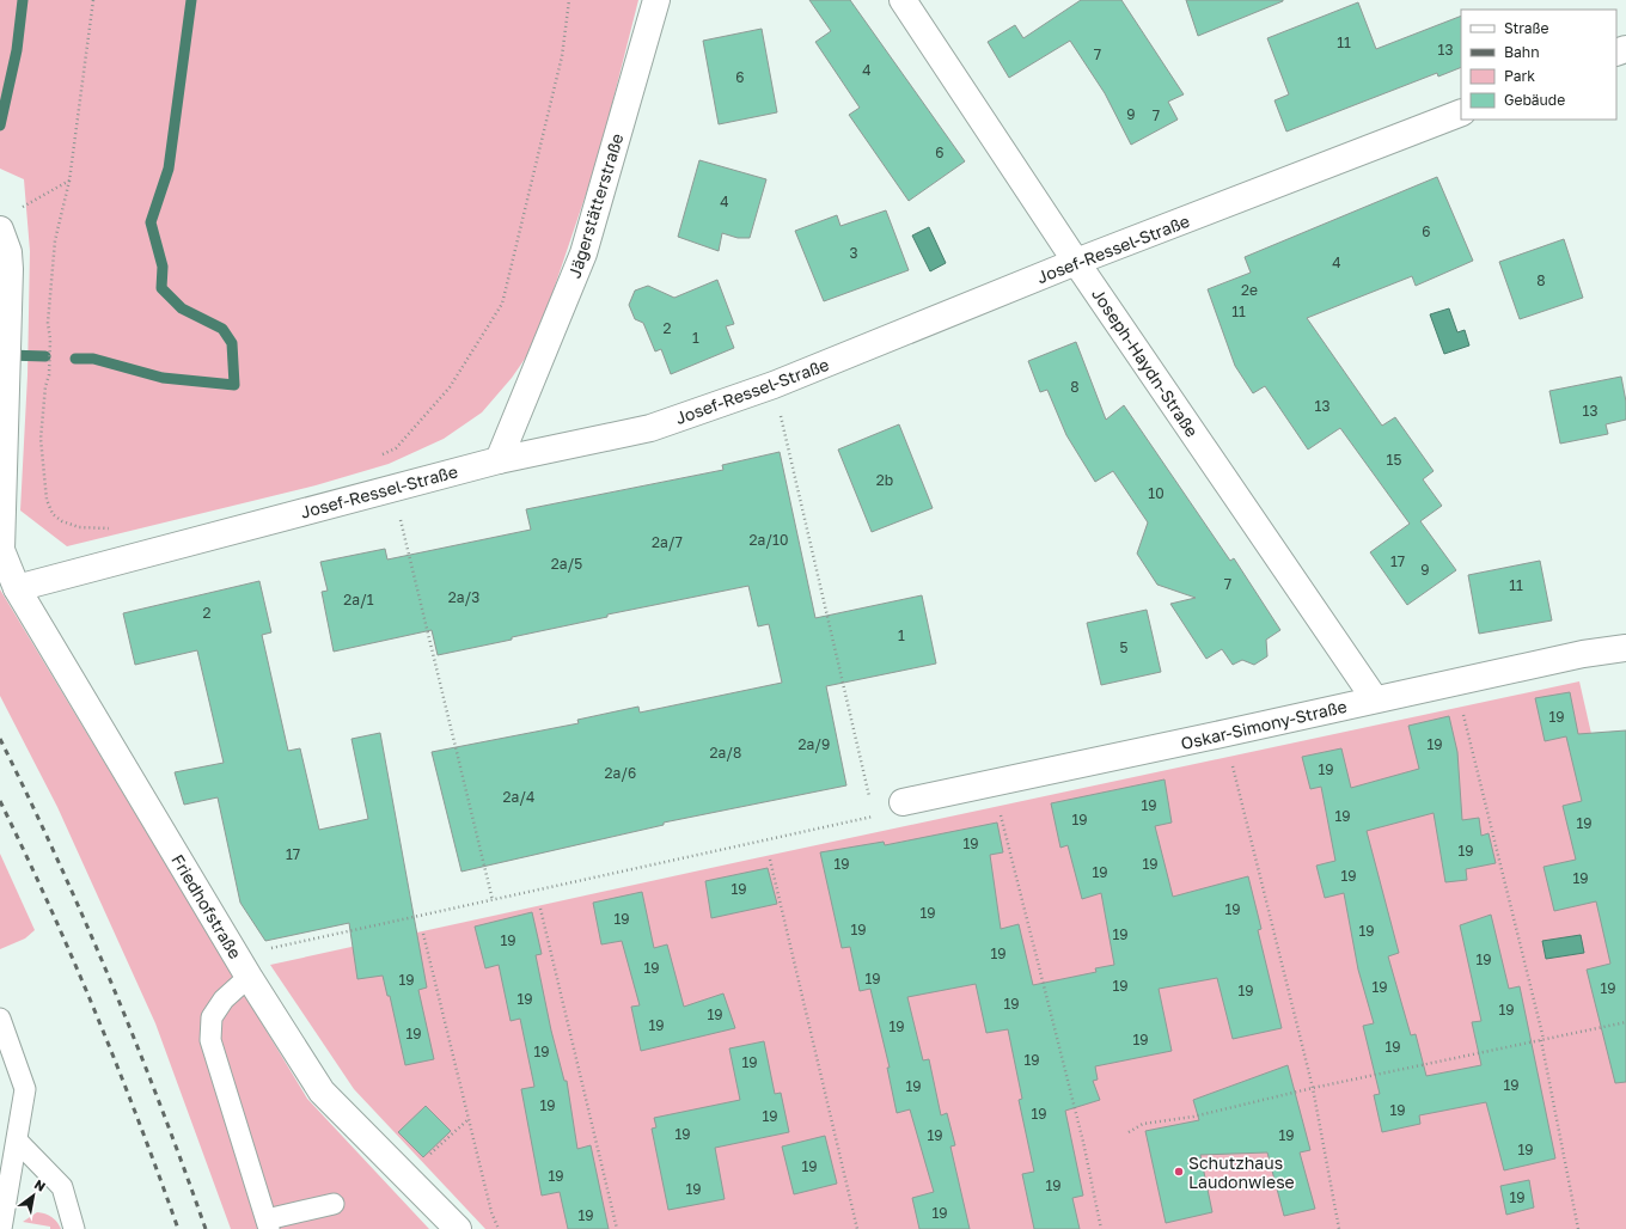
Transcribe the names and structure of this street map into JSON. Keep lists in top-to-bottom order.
{
  "streets": {
    "street": [
      "Jägerstätterstraße",
      "Josef-Ressel-Straße",
      "Joseph-Haydn-Straße",
      "Oskar-Simony-Straße",
      "Friedhofstraße"
    ]
  },
  "crossings": [
    ["Jägerstätterstraße", "Josef-Ressel-Straße"],
    ["Josef-Ressel-Straße", "Joseph-Haydn-Straße"],
    ["Josef-Ressel-Straße", "Friedhofstraße"],
    ["Joseph-Haydn-Straße", "Oskar-Simony-Straße"]
  ],
  "places": ["Schutzhaus Laudonwiese"],
  "house_numbers": [
    "11",
    "13",
    "7",
    "4",
    "6",
    "9",
    "7",
    "6",
    "4",
    "6",
    "3",
    "4",
    "8",
    "2e",
    "11",
    "2",
    "1",
    "8",
    "13",
    "13",
    "15",
    "2b",
    "10",
    "2a/10",
    "2a/7",
    "17",
    "2a/5",
    "9",
    "7",
    "11",
    "2a/3",
    "2a/1",
    "2",
    "1",
    "5",
    "19",
    "2a/9",
    "19",
    "2a/8",
    "19",
    "2a/6",
    "2a/4",
    "19",
    "19",
    "19",
    "19",
    "19",
    "19",
    "17",
    "19",
    "19",
    "19",
    "19",
    "19",
    "19",
    "19",
    "19",
    "19",
    "19",
    "19",
    "19",
    "19",
    "19",
    "19",
    "19",
    "19",
    "19",
    "19",
    "19",
    "19",
    "19",
    "19",
    "19",
    "19",
    "19",
    "19",
    "19",
    "19",
    "19",
    "19",
    "19",
    "19",
    "19",
    "19",
    "19",
    "19",
    "19",
    "19",
    "19",
    "19",
    "19",
    "19",
    "19",
    "19",
    "19",
    "19",
    "19",
    "19",
    "19",
    "19"
  ],
  "legend": [
    "Straße",
    "Bahn",
    "Park",
    "Gebäude"
  ],
  "north": "top right"
}
